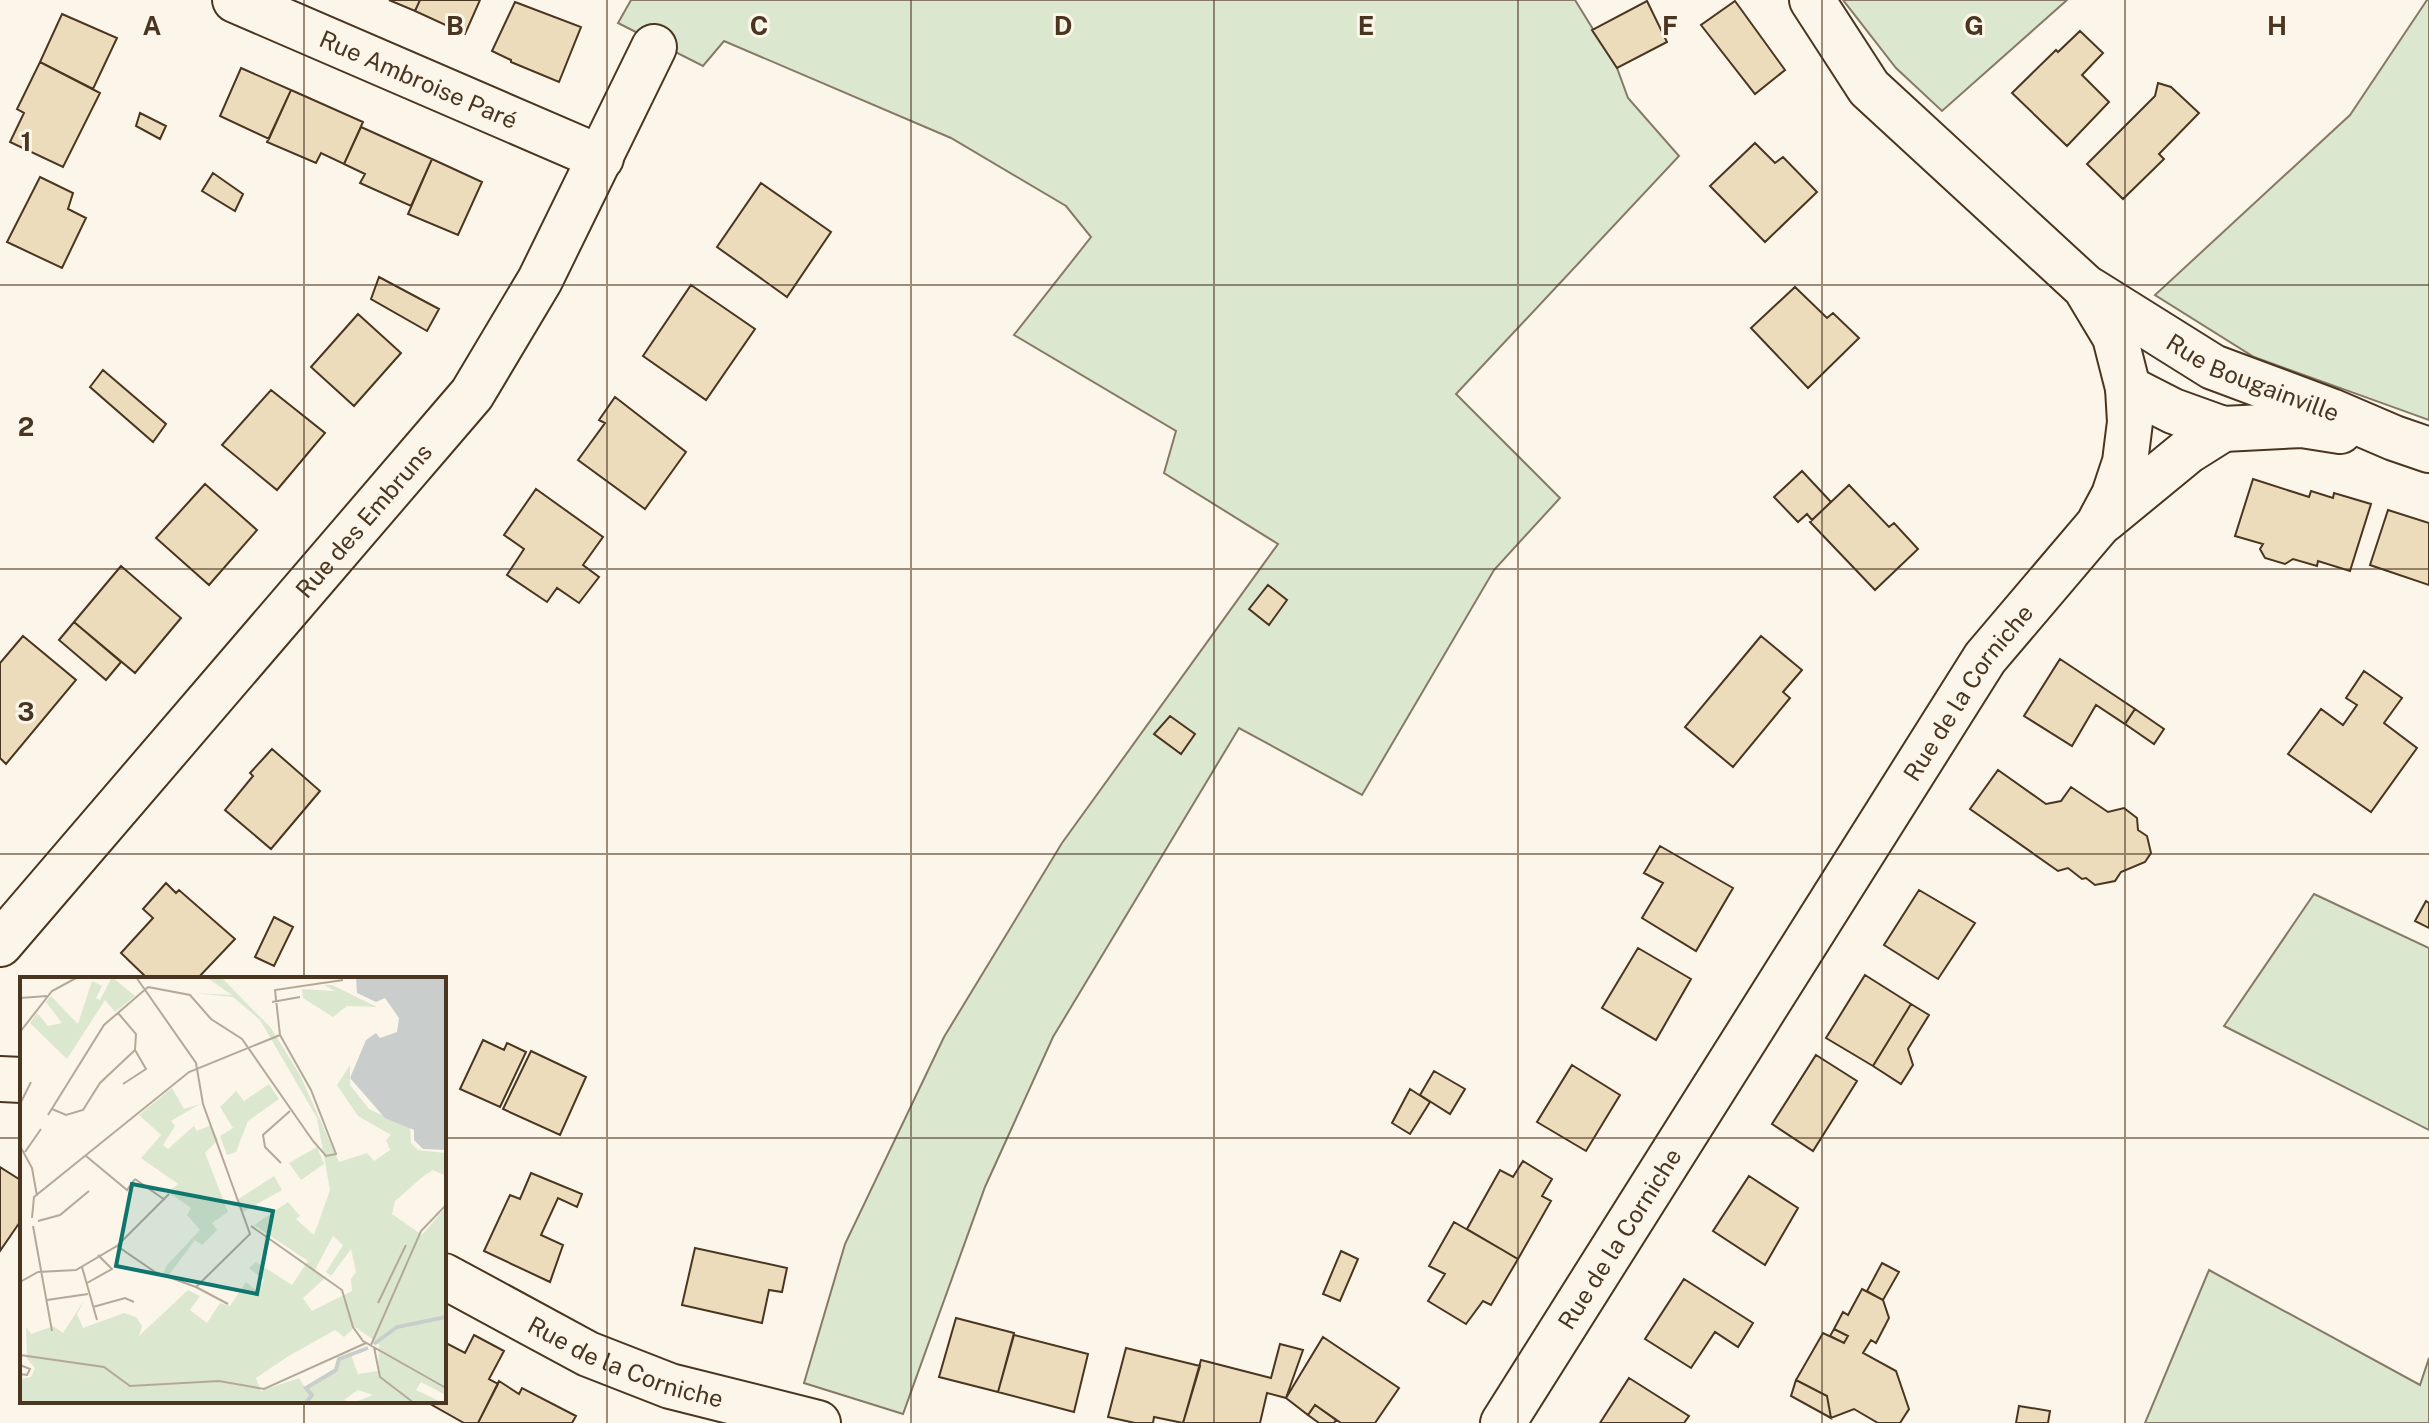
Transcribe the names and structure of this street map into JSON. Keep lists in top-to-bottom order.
{
  "streets": {
    "street": [
      "Rue Ambroise Paré",
      "Rue Bougainville",
      "Rue des Embruns",
      "Rue de la Corniche"
    ]
  },
  "crossings": [
    ["Rue Ambroise Paré", "Rue des Embruns"],
    ["Rue Bougainville", "Rue de la Corniche"]
  ],
  "grid": {
    "columns": [
      "A",
      "B",
      "C",
      "D",
      "E",
      "F",
      "G",
      "H"
    ],
    "rows": ["1", "2", "3"]
  }
}
